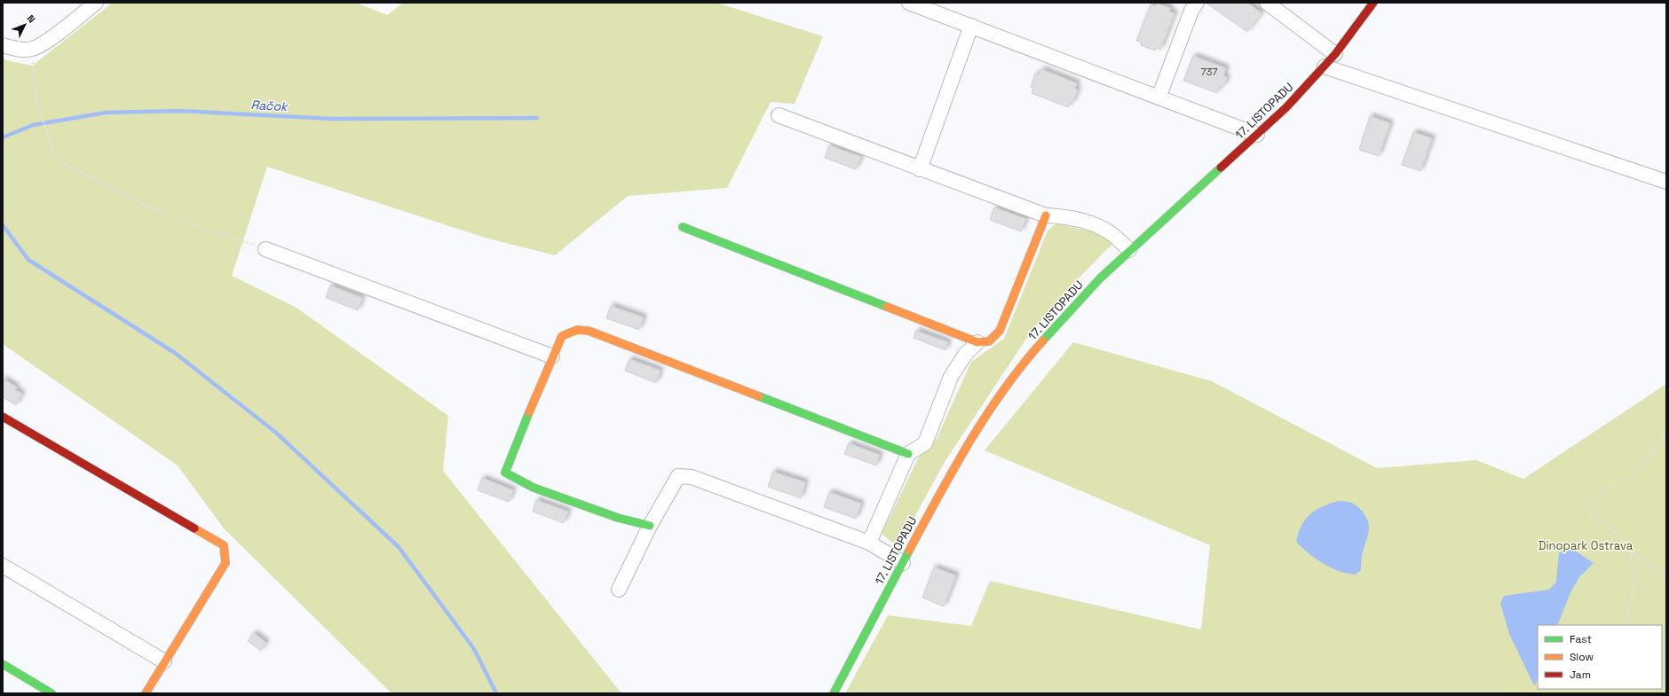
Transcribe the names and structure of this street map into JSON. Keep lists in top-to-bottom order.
{
  "streets": {
    "street": ["17. LISTOPADU"]
  },
  "water": ["Račok"],
  "parks": ["Dinopark Ostrava"],
  "house_numbers": ["737"],
  "legend": ["Fast", "Slow", "Jam"],
  "north": "top right"
}
